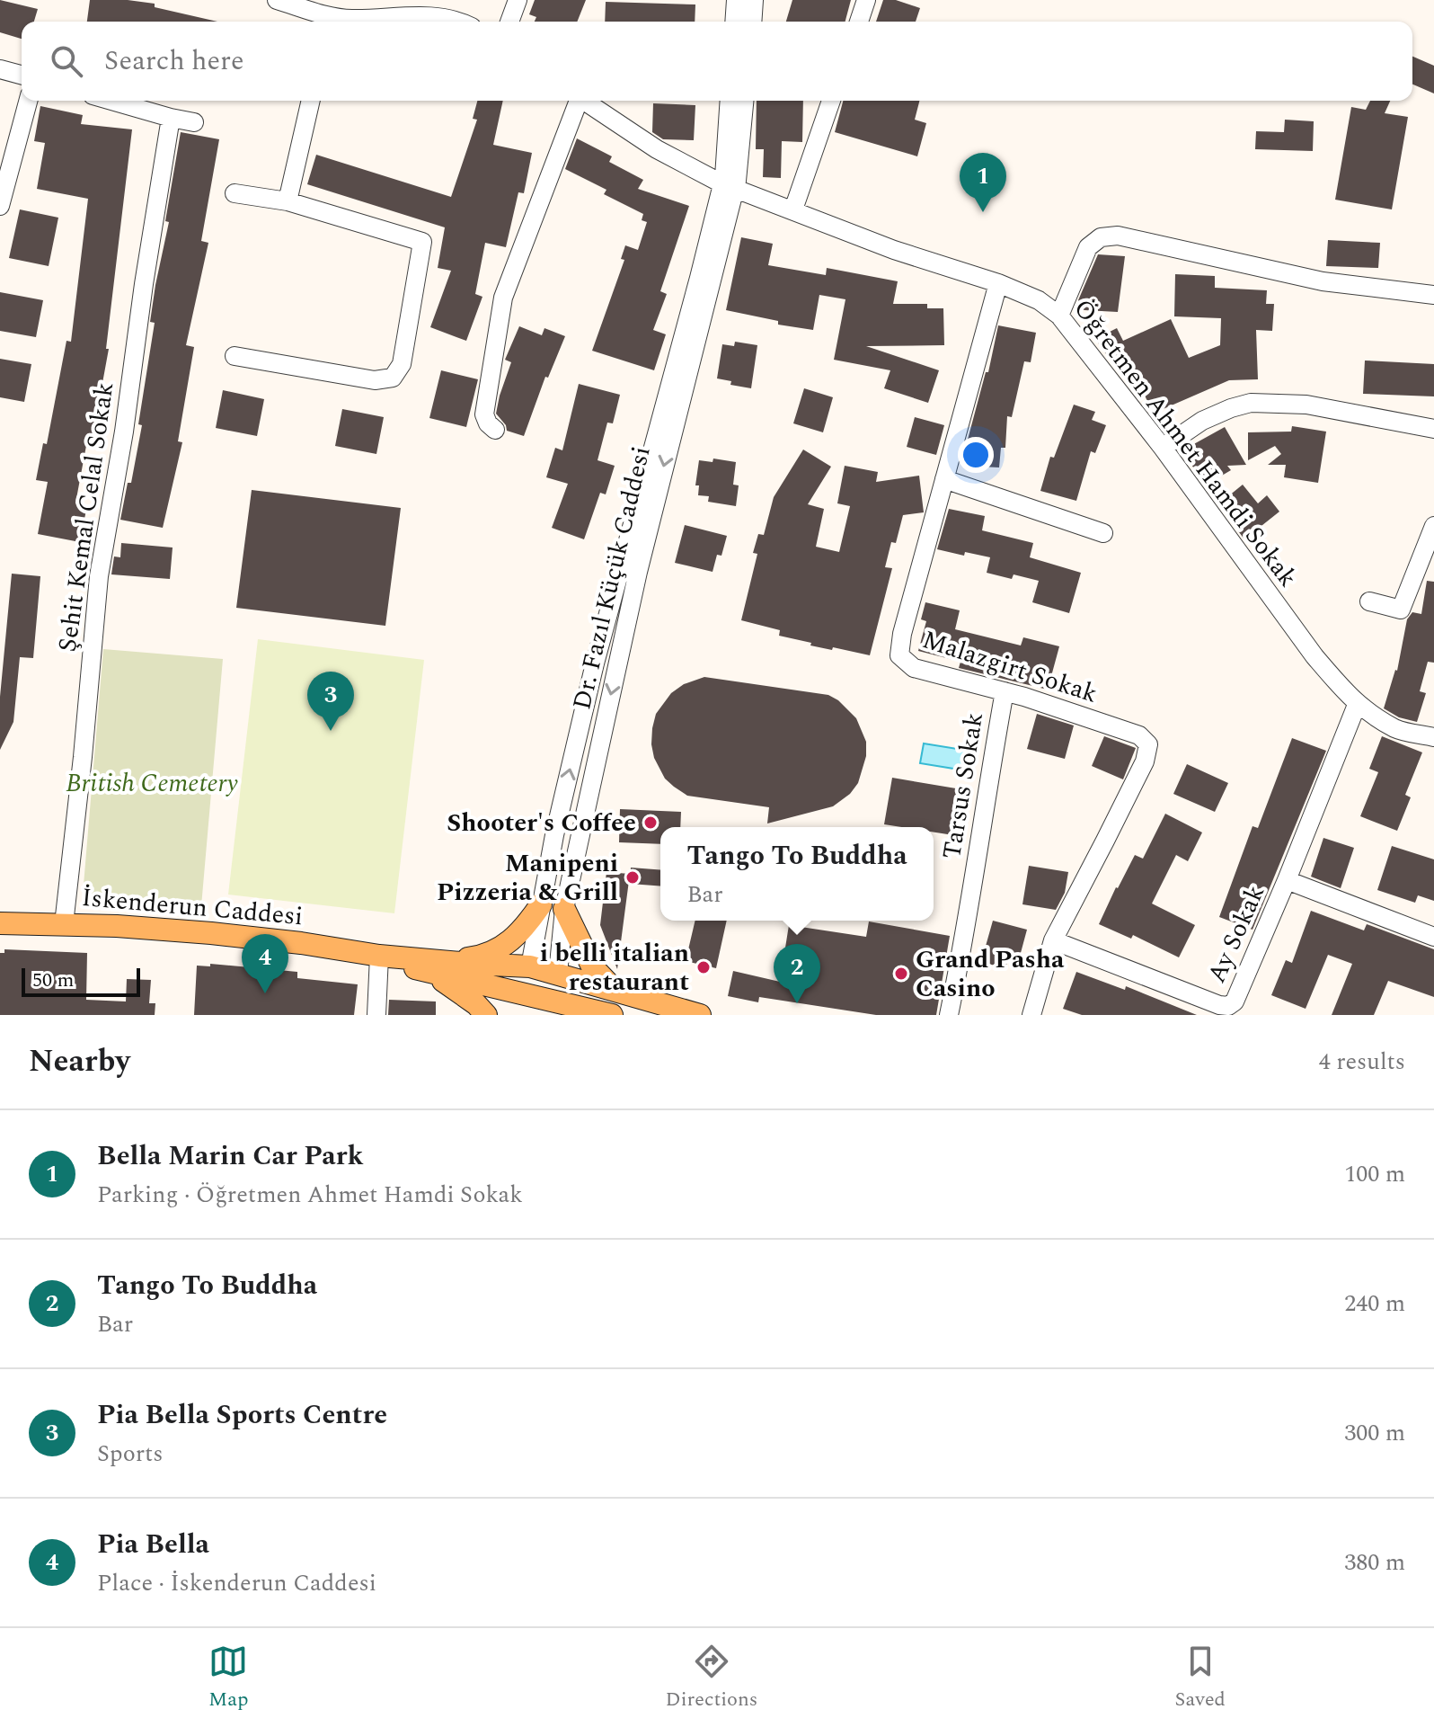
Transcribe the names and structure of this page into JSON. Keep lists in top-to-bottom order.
{
  "streets": {
    "main road": ["İskenderun Caddesi"],
    "street": [
      "Öğretmen Ahmet Hamdi Sokak",
      "Şehit Kemal Celal Sokak",
      "Dr. Fazıl Küçük Caddesi",
      "Malazgirt Sokak",
      "Tarsus Sokak",
      "Ay Sokak"
    ]
  },
  "crossings": [
    ["Öğretmen Ahmet Hamdi Sokak", "Dr. Fazıl Küçük Caddesi"],
    ["Öğretmen Ahmet Hamdi Sokak", "Malazgirt Sokak"],
    ["Öğretmen Ahmet Hamdi Sokak", "Ay Sokak"],
    ["Şehit Kemal Celal Sokak", "İskenderun Caddesi"],
    ["Malazgirt Sokak", "Tarsus Sokak"],
    ["Malazgirt Sokak", "Ay Sokak"]
  ],
  "parks": ["British Cemetery"],
  "places": [
    "Shooter's Coffee",
    "Manipeni Pizzeria & Grill",
    "i belli italian restaurant",
    "Grand Pasha Casino"
  ],
  "scale_bar": "50 m",
  "page": {
    "search": "Search here",
    "pins": [
      "1",
      "3",
      "4",
      "2"
    ],
    "popup": ["Tango To Buddha", "Bar"],
    "scale": "50 m",
    "heading": ["Nearby", "4 results"],
    "list": [
      {
        "mark": "1",
        "name": "Bella Marin Car Park",
        "note": "Parking · Öğretmen Ahmet Hamdi Sokak",
        "value": "100 m"
      },
      {
        "mark": "2",
        "name": "Tango To Buddha",
        "note": "Bar",
        "value": "240 m"
      },
      {
        "mark": "3",
        "name": "Pia Bella Sports Centre",
        "note": "Sports",
        "value": "300 m"
      },
      {
        "mark": "4",
        "name": "Pia Bella",
        "note": "Place · İskenderun Caddesi",
        "value": "380 m"
      }
    ],
    "nav": ["Map", "Directions", "Saved"]
  }
}
